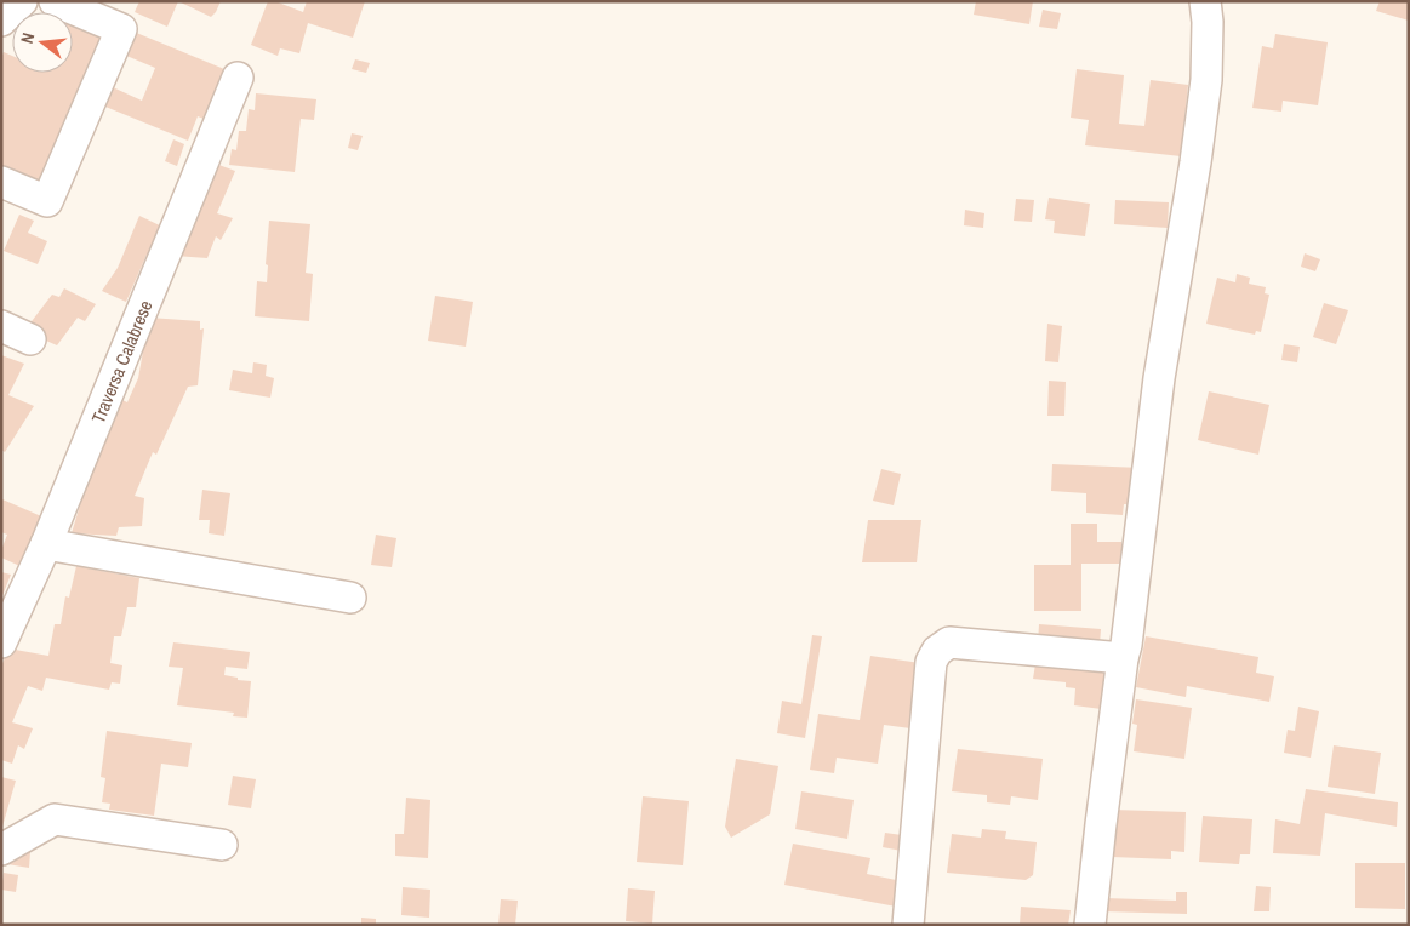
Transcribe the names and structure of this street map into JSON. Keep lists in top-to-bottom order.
{
  "streets": {
    "street": ["Traversa Calabrese"]
  },
  "north": "left"
}
